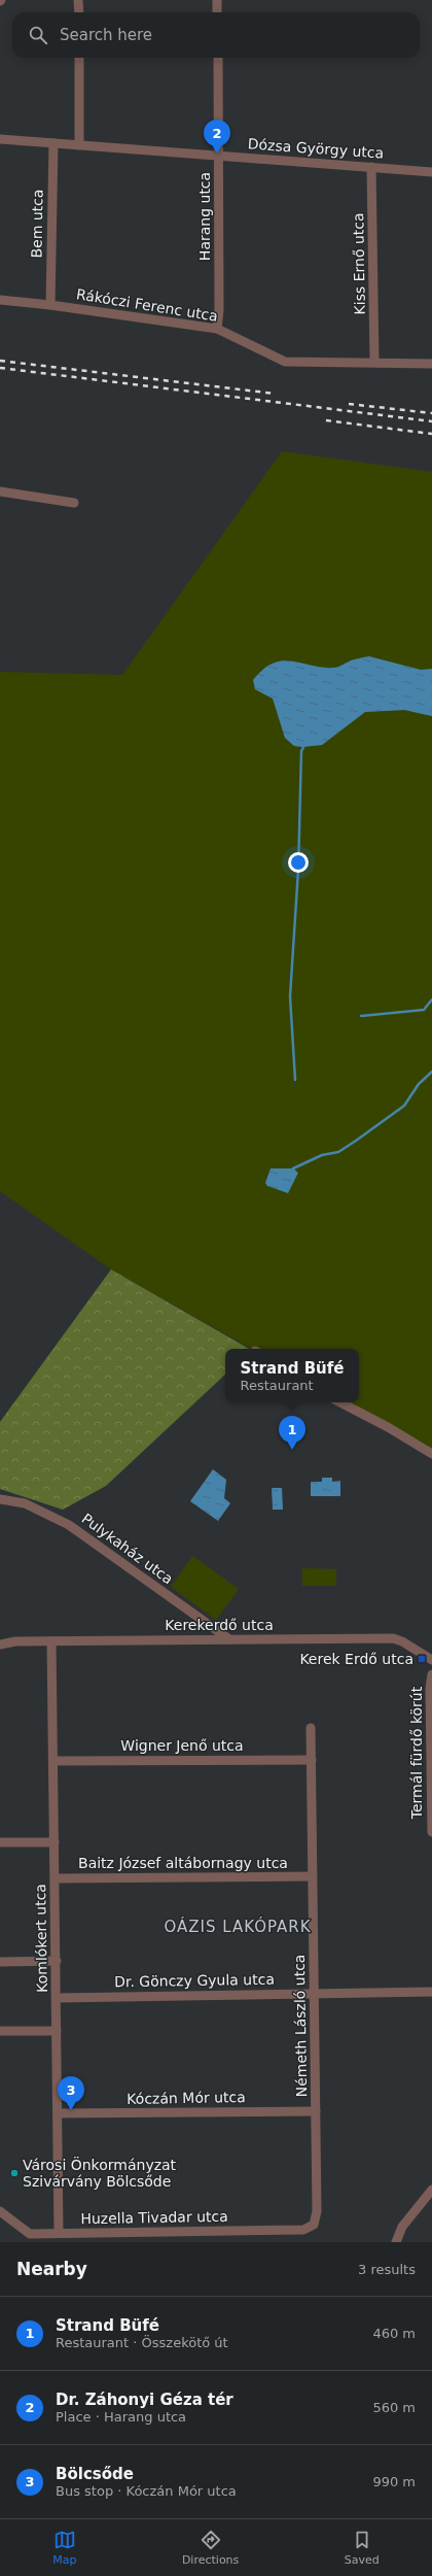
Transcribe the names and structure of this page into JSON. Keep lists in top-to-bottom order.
{
  "streets": {
    "street": [
      "Dózsa György utca",
      "Harang utca",
      "Bem utca",
      "Kiss Ernő utca",
      "Rákóczi Ferenc utca",
      "Pulykaház utca",
      "Kerekerdő utca",
      "Wigner Jenő utca",
      "Termál fürdő körút",
      "Baitz József altábornagy utca",
      "Komlókert utca",
      "Dr. Gönczy Gyula utca",
      "Németh László utca",
      "Kóczán Mór utca",
      "Huzella Tivadar utca"
    ]
  },
  "crossings": [
    ["Dózsa György utca", "Harang utca"],
    ["Dózsa György utca", "Bem utca"],
    ["Dózsa György utca", "Kiss Ernő utca"],
    ["Harang utca", "Rákóczi Ferenc utca"],
    ["Bem utca", "Rákóczi Ferenc utca"],
    ["Kiss Ernő utca", "Rákóczi Ferenc utca"],
    ["Pulykaház utca", "Kerekerdő utca"],
    ["Kerekerdő utca", "Komlókert utca"],
    ["Wigner Jenő utca", "Komlókert utca"],
    ["Wigner Jenő utca", "Németh László utca"],
    ["Baitz József altábornagy utca", "Komlókert utca"],
    ["Baitz József altábornagy utca", "Németh László utca"],
    ["Komlókert utca", "Dr. Gönczy Gyula utca"],
    ["Komlókert utca", "Kóczán Mór utca"],
    ["Komlókert utca", "Huzella Tivadar utca"],
    ["Dr. Gönczy Gyula utca", "Németh László utca"],
    ["Németh László utca", "Kóczán Mór utca"],
    ["Németh László utca", "Huzella Tivadar utca"]
  ],
  "districts": ["OÁZIS LAKÓPARK"],
  "places": {
    "transit": ["Kerek Erdő utca"],
    "other": ["Városi Önkormányzat Szivárvány Bölcsőde"]
  },
  "page": {
    "search": "Search here",
    "pins": ["2", "1", "3"],
    "popup": ["Strand Büfé", "Restaurant"],
    "heading": ["Nearby", "3 results"],
    "list": [
      {
        "mark": "1",
        "name": "Strand Büfé",
        "note": "Restaurant · Összekötő út",
        "value": "460 m"
      },
      {
        "mark": "2",
        "name": "Dr. Záhonyi Géza tér",
        "note": "Place · Harang utca",
        "value": "560 m"
      },
      {
        "mark": "3",
        "name": "Bölcsőde",
        "note": "Bus stop · Kóczán Mór utca",
        "value": "990 m"
      }
    ],
    "nav": ["Map", "Directions", "Saved"]
  }
}
